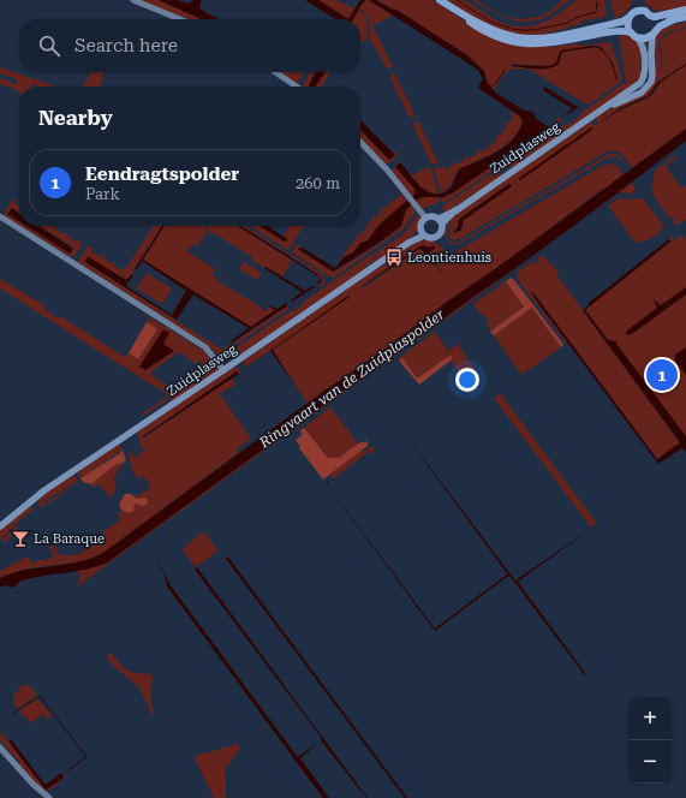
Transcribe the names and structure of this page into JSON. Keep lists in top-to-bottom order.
{
  "streets": {
    "main road": ["Zuidplasweg"]
  },
  "water": ["Ringvaart van de Zuidplaspolder"],
  "places": {
    "bus stop": ["Leontienhuis"],
    "bar": ["La Baraque"]
  },
  "page": {
    "search": "Search here",
    "heading": "Nearby",
    "list": [
      {
        "mark": "1",
        "name": "Eendragtspolder",
        "note": "Park",
        "value": "260 m"
      }
    ],
    "pins": "1",
    "map_buttons": ["+", "−"]
  }
}
